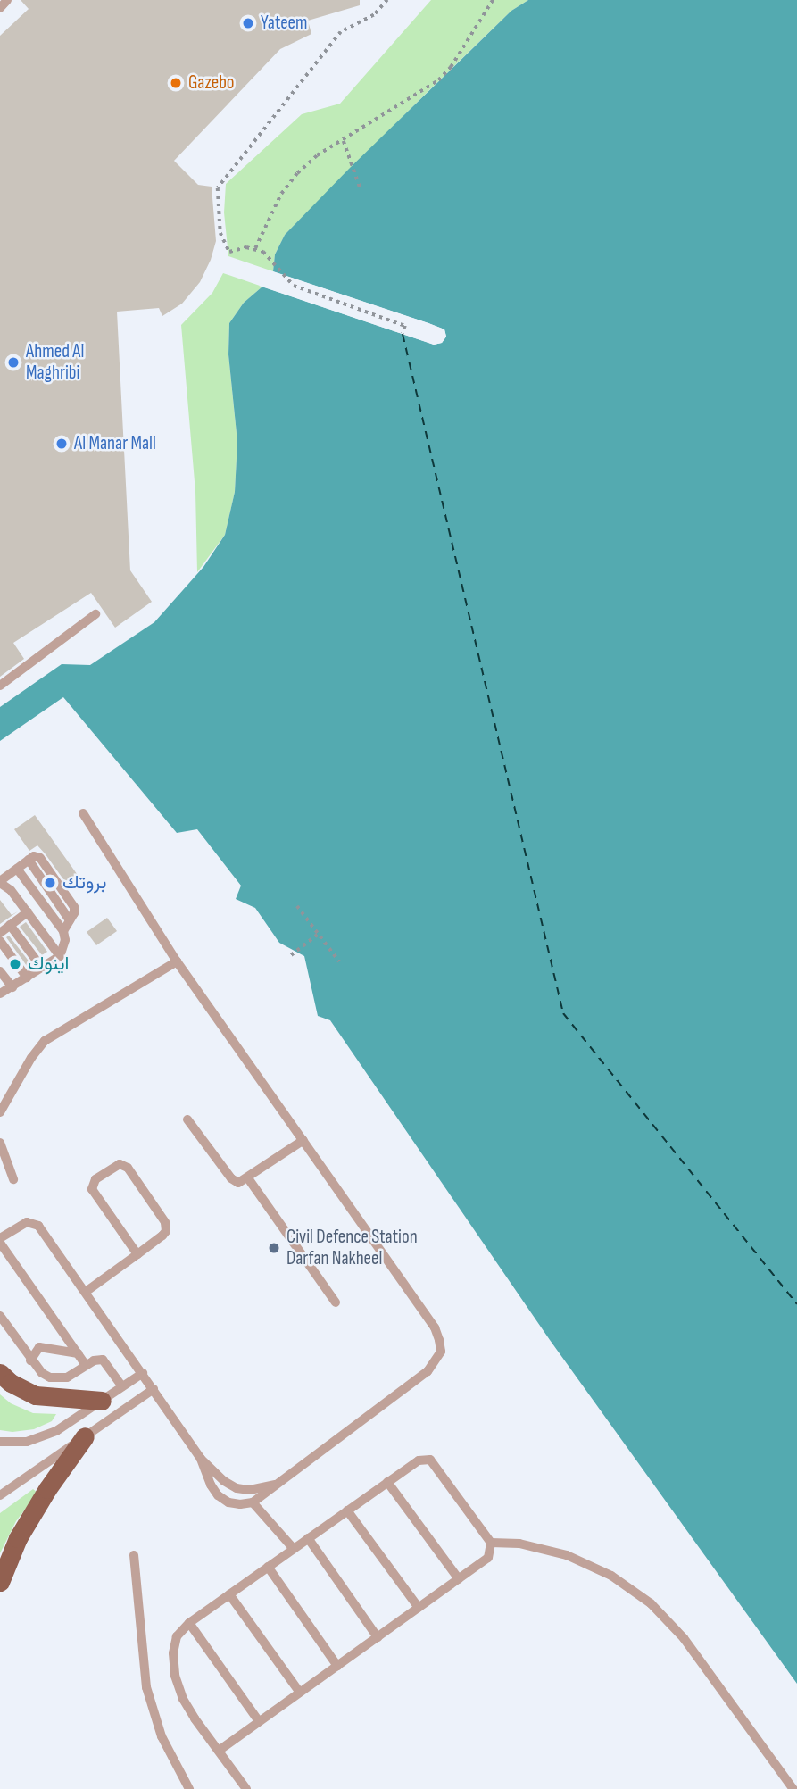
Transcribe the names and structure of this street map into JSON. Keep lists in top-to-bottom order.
{
  "places": [
    "Yateem",
    "Gazebo",
    "Ahmed Al Maghribi",
    "Al Manar Mall",
    "بروتك",
    "اينوك",
    "Civil Defence Station Darfan Nakheel"
  ]
}
